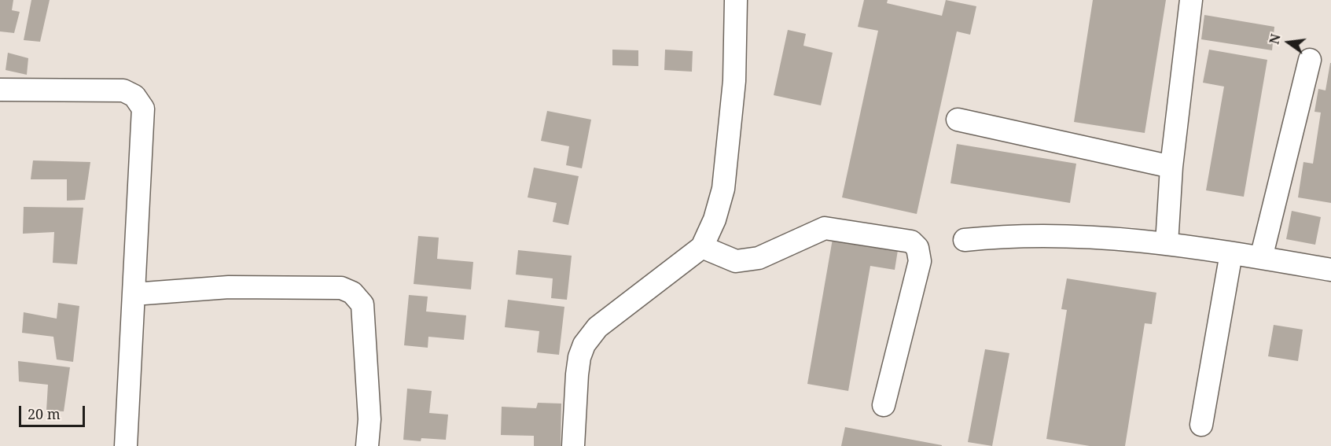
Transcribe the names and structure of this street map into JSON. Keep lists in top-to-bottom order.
{
  "scale_bar": "20 m",
  "north": "left"
}
